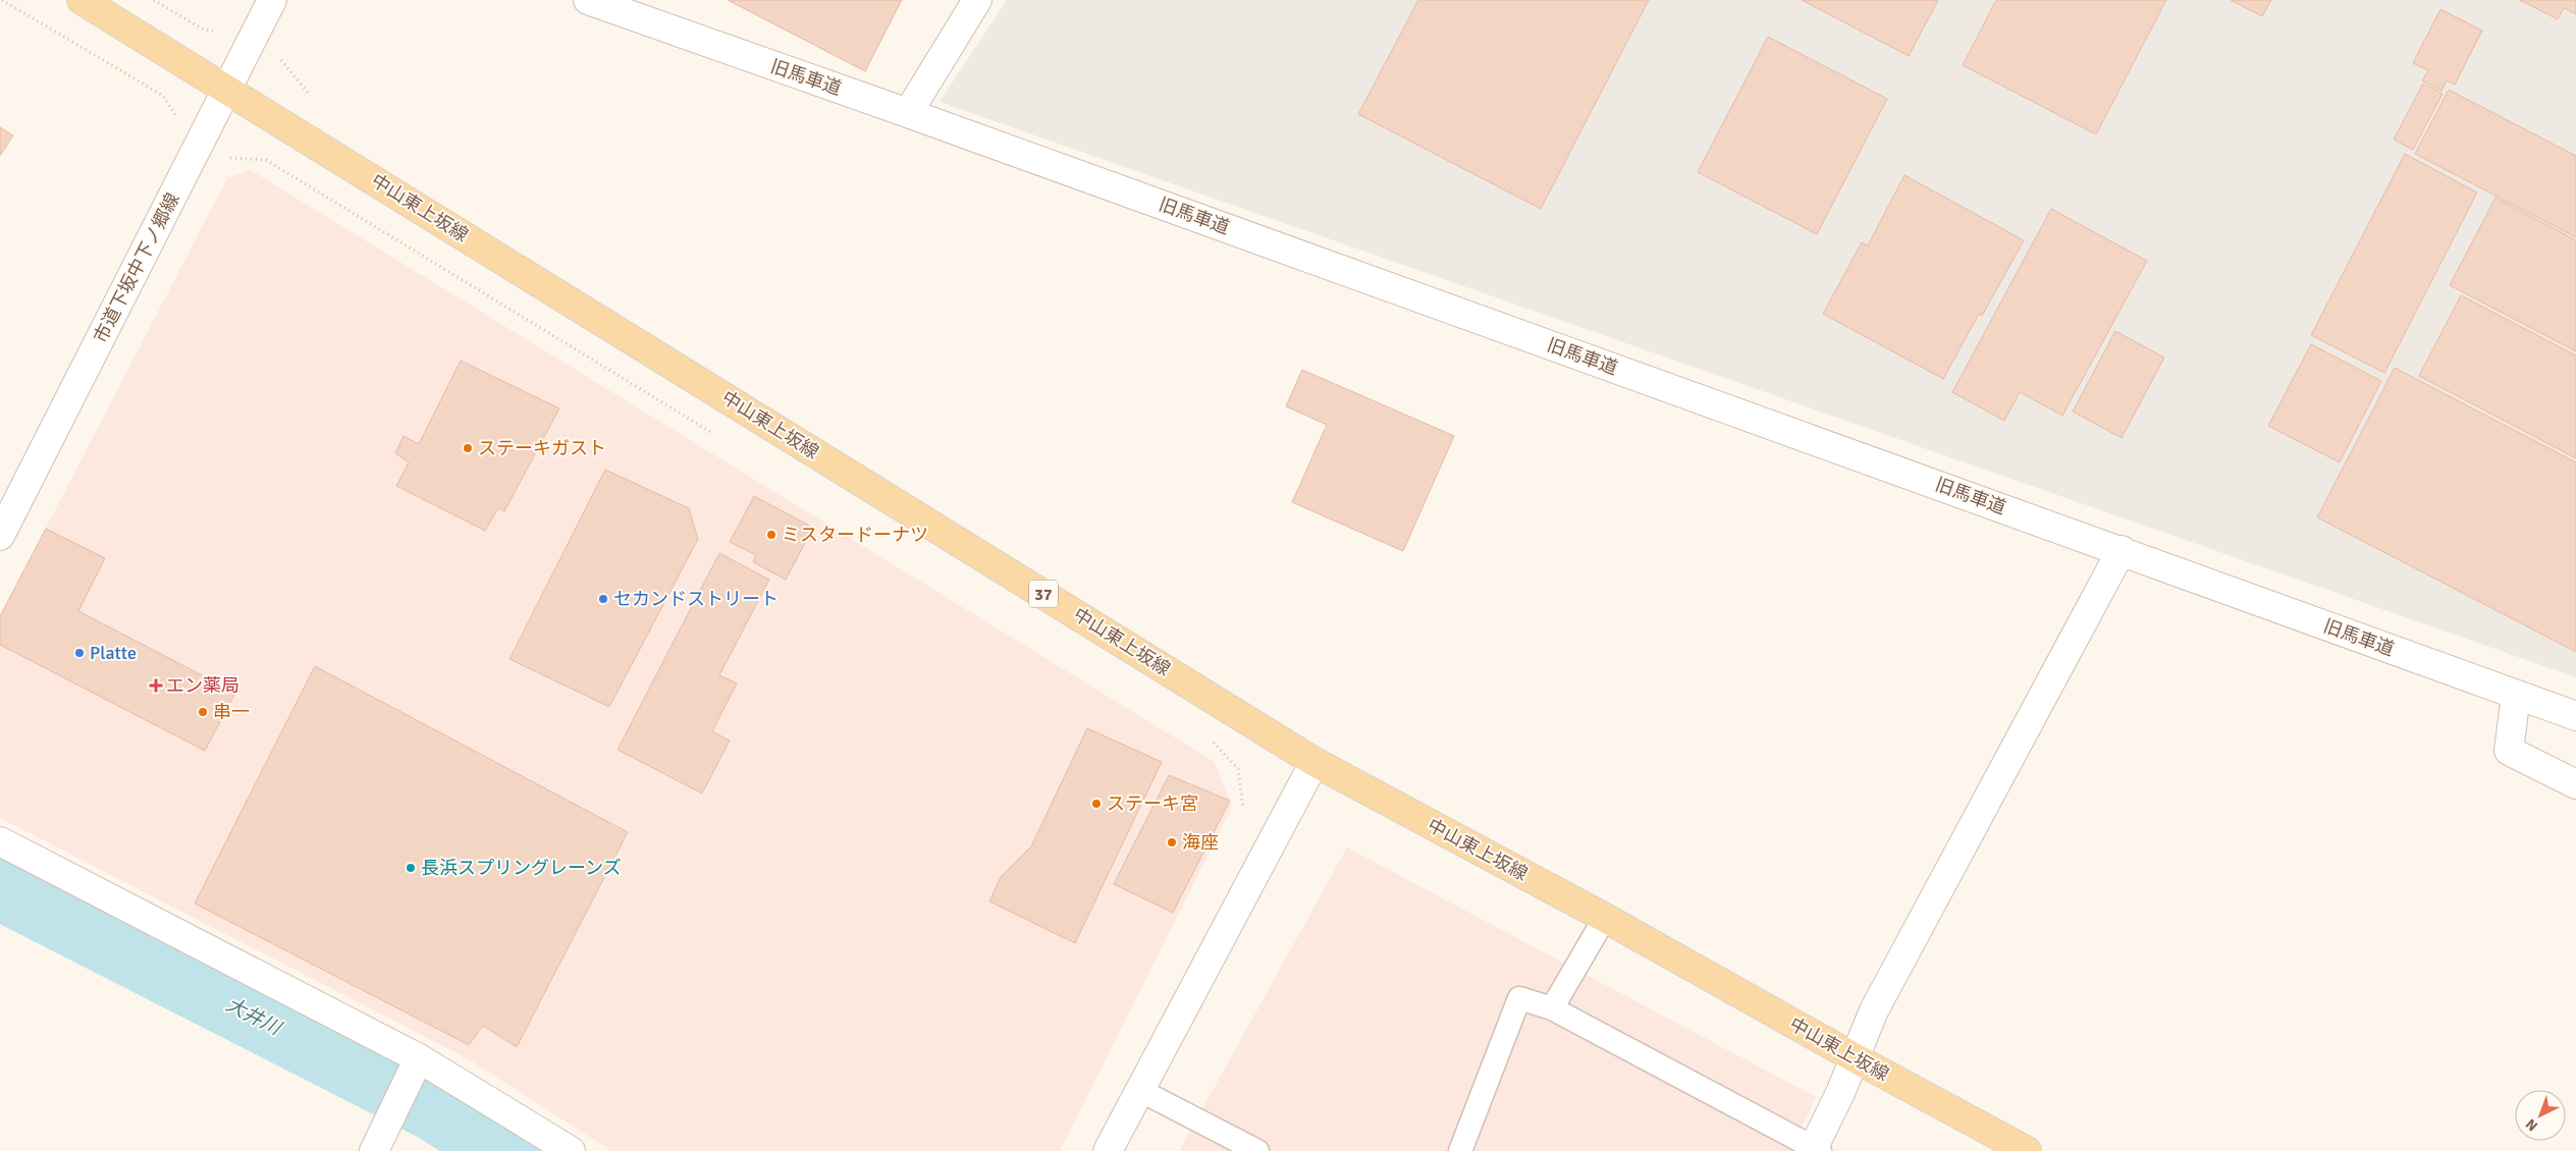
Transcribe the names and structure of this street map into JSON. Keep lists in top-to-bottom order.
{
  "streets": {
    "main road": ["中山東上坂線", "37"],
    "street": ["旧馬車道", "市道下坂中下ノ郷線"]
  },
  "crossings": [
    ["中山東上坂線", "市道下坂中下ノ郷線"]
  ],
  "water": ["大井川"],
  "places": {
    "other": [
      "ステーキガスト",
      "ミスタードーナツ",
      "セカンドストリート",
      "Platte",
      "串一",
      "ステーキ宮",
      "海座",
      "長浜スプリングレーンズ"
    ],
    "health": ["エン薬局"]
  },
  "north": "bottom left"
}
